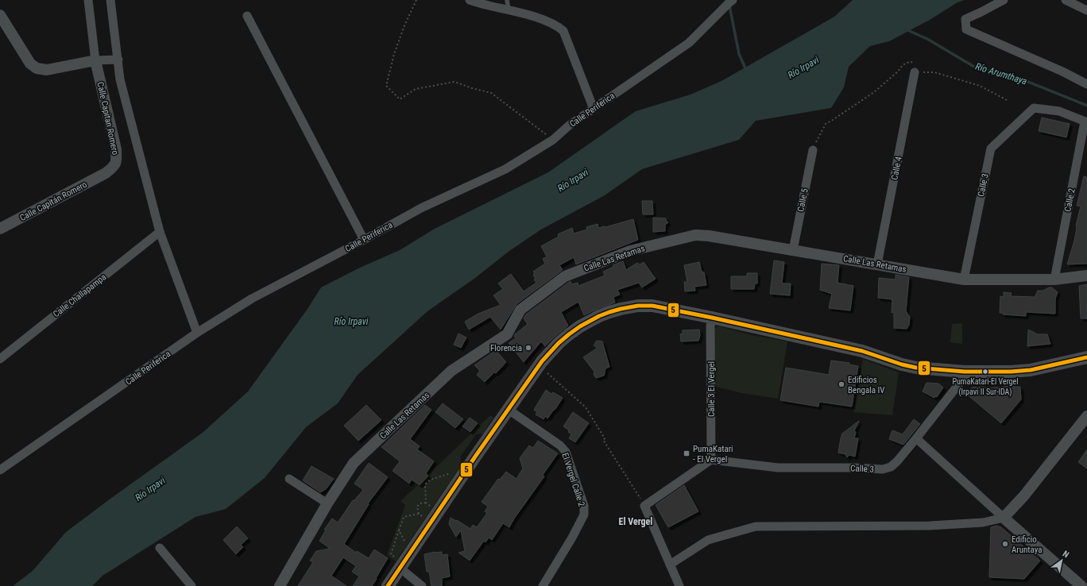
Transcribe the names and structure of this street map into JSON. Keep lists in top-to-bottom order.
{
  "streets": {
    "street": [
      "Calle Periferica",
      "Calle Capitan Romero",
      "Calle 4",
      "Calle 3",
      "Calle 5",
      "Calle 2",
      "Calle Capitán Romero",
      "Calle Las Retamas",
      "Calle Challapampa",
      "Calle 3 El Vergel",
      "El Vergel Calle 2"
    ]
  },
  "crossings": [
    ["Calle Capitan Romero", "Calle Capitán Romero"],
    ["Calle 4", "Calle Las Retamas"],
    ["Calle 3", "Calle 2"],
    ["Calle 3", "Calle Las Retamas"],
    ["Calle 3", "Calle 3 El Vergel"],
    ["Calle 5", "Calle Las Retamas"],
    ["Calle 2", "Calle Las Retamas"]
  ],
  "districts": ["El Vergel"],
  "water": ["Río Irpavi", "Río Arumthaya"],
  "places": {
    "other": [
      "Florencia",
      "PumaKatari-El Vergel (Irpavi II Sur-IDA)",
      "Edificios Bengala IV",
      "Edificio Aruntaya"
    ],
    "transit": ["PumaKatari - El Vergel"]
  },
  "lines": ["transit line 5"],
  "north": "top right"
}
